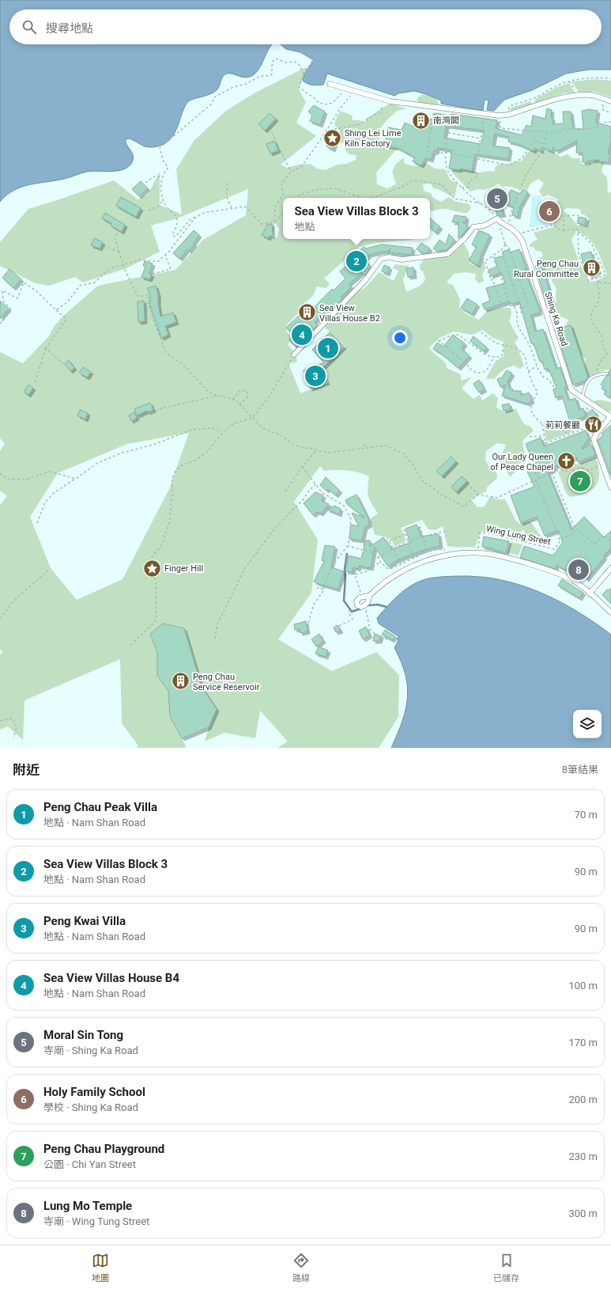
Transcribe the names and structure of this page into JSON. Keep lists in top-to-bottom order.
{
  "streets": {
    "street": ["Shing Ka Road"],
    "path": ["Wing Lung Street"]
  },
  "places": {
    "building": [
      "南灣閣",
      "Peng Chau Rural Committee",
      "Sea View Villas House B2",
      "Peng Chau Service Reservoir"
    ],
    "place": ["Shing Lei Lime Kiln Factory", "Finger Hill"],
    "restaurant": ["莉莉餐廳"],
    "church": ["Our Lady Queen of Peace Chapel"]
  },
  "page": {
    "search": "搜尋地點",
    "pins": [
      "5",
      "6",
      "2",
      "4",
      "1",
      "3",
      "7",
      "8"
    ],
    "popup": ["Sea View Villas Block 3", "地點"],
    "heading": ["附近", "8筆結果"],
    "list": [
      {
        "mark": "1",
        "name": "Peng Chau Peak Villa",
        "note": "地點 · Nam Shan Road",
        "value": "70 m"
      },
      {
        "mark": "2",
        "name": "Sea View Villas Block 3",
        "note": "地點 · Nam Shan Road",
        "value": "90 m"
      },
      {
        "mark": "3",
        "name": "Peng Kwai Villa",
        "note": "地點 · Nam Shan Road",
        "value": "90 m"
      },
      {
        "mark": "4",
        "name": "Sea View Villas House B4",
        "note": "地點 · Nam Shan Road",
        "value": "100 m"
      },
      {
        "mark": "5",
        "name": "Moral Sin Tong",
        "note": "寺廟 · Shing Ka Road",
        "value": "170 m"
      },
      {
        "mark": "6",
        "name": "Holy Family School",
        "note": "學校 · Shing Ka Road",
        "value": "200 m"
      },
      {
        "mark": "7",
        "name": "Peng Chau Playground",
        "note": "公園 · Chi Yan Street",
        "value": "230 m"
      },
      {
        "mark": "8",
        "name": "Lung Mo Temple",
        "note": "寺廟 · Wing Tung Street",
        "value": "300 m"
      }
    ],
    "nav": ["地圖", "路線", "已儲存"]
  }
}
